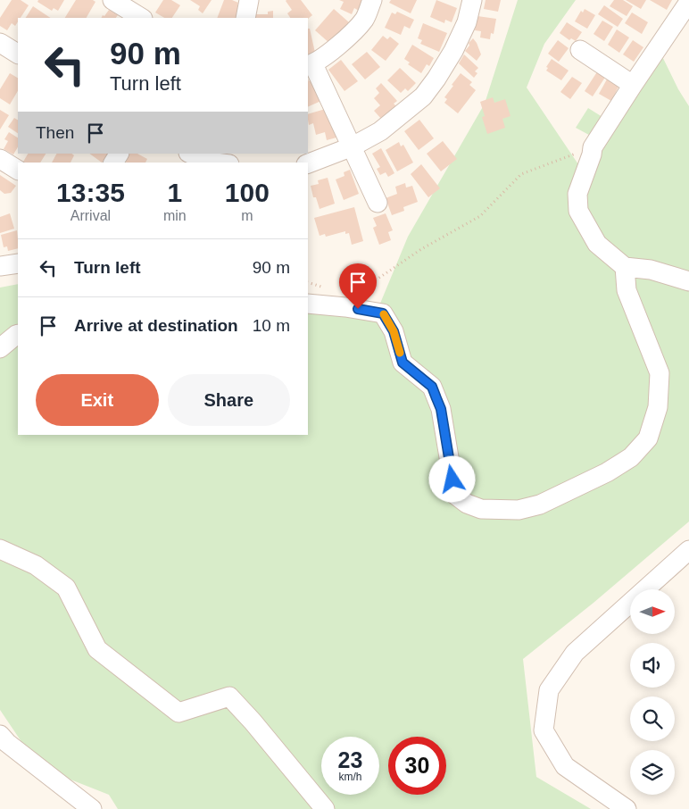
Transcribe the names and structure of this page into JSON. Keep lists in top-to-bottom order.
{
  "north": "right",
  "page": {
    "turn": ["90 m", "Turn left"],
    "then": "Then",
    "eta": [
      "13:35",
      "Arrival",
      "1",
      "min",
      "100",
      "m"
    ],
    "list": [
      {
        "name": "Turn left",
        "value": "90 m"
      },
      {
        "name": "Arrive at destination",
        "value": "10 m"
      }
    ],
    "buttons": ["Exit", "Share"],
    "speed": "23 km/h",
    "limit": "30"
  }
}
